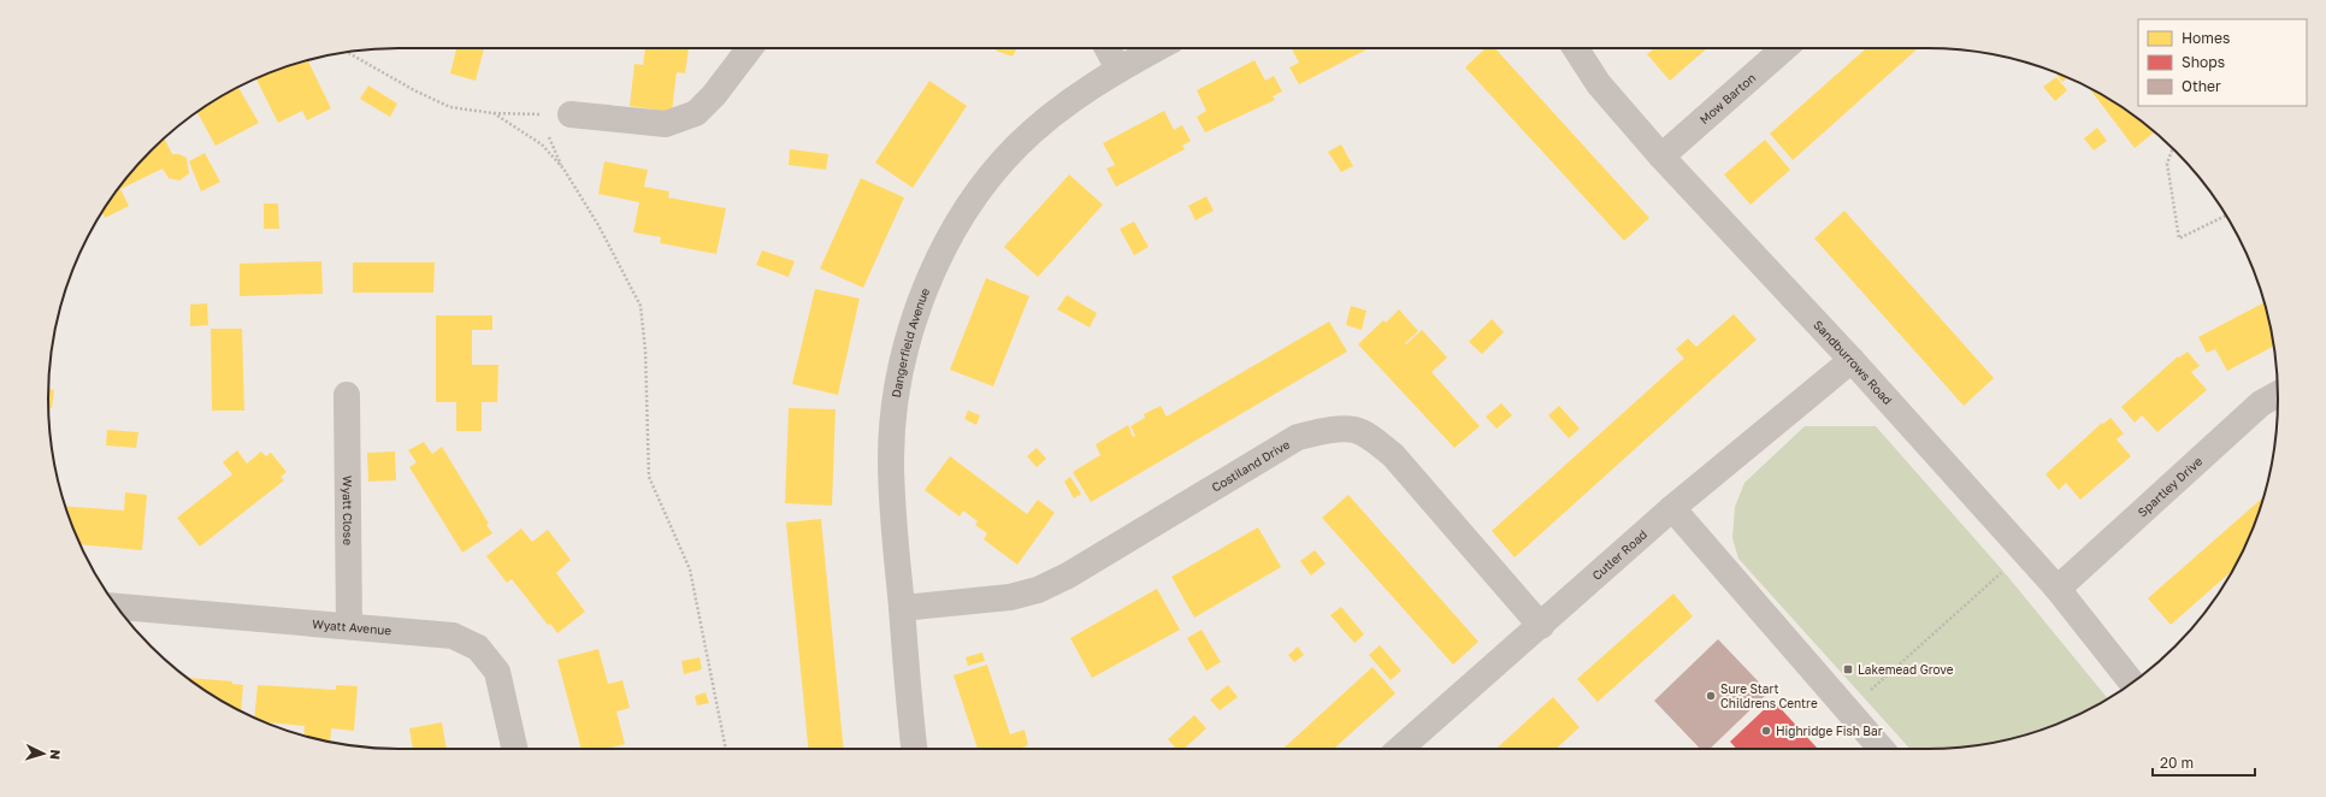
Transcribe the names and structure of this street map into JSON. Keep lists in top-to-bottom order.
{
  "streets": {
    "street": [
      "Mow Barton",
      "Dangerfield Avenue",
      "Sandburrows Road",
      "Costiland Drive",
      "Spartley Drive",
      "Wyatt Close",
      "Cutler Road",
      "Wyatt Avenue"
    ]
  },
  "crossings": [
    ["Mow Barton", "Sandburrows Road"],
    ["Dangerfield Avenue", "Costiland Drive"],
    ["Sandburrows Road", "Spartley Drive"],
    ["Sandburrows Road", "Cutler Road"],
    ["Costiland Drive", "Cutler Road"],
    ["Wyatt Close", "Wyatt Avenue"]
  ],
  "places": {
    "transit": ["Lakemead Grove"],
    "other": ["Sure Start Childrens Centre", "Highridge Fish Bar"]
  },
  "legend": ["Homes", "Shops", "Other"],
  "scale_bar": "20 m",
  "north": "right"
}
